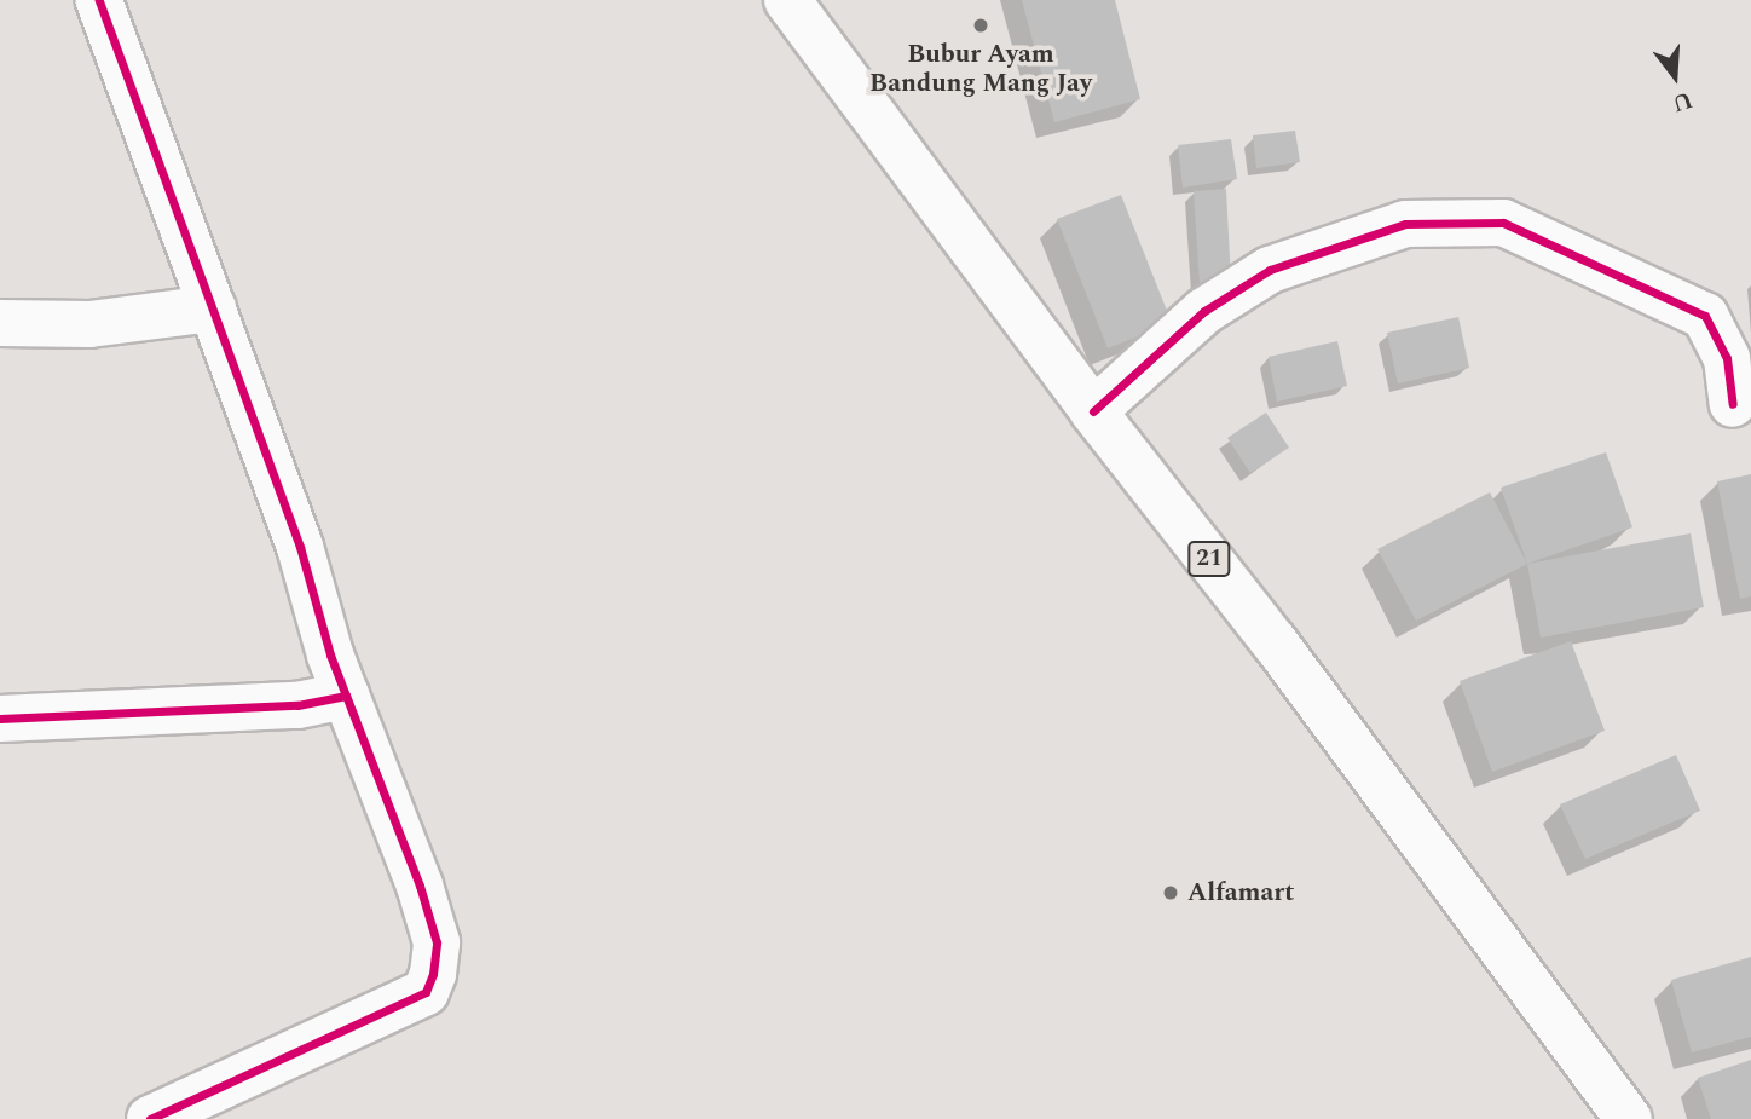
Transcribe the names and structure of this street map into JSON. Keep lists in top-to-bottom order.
{
  "streets": {
    "main road": ["21"]
  },
  "places": ["Bubur Ayam Bandung Mang Jay", "Alfamart"],
  "north": "bottom"
}
